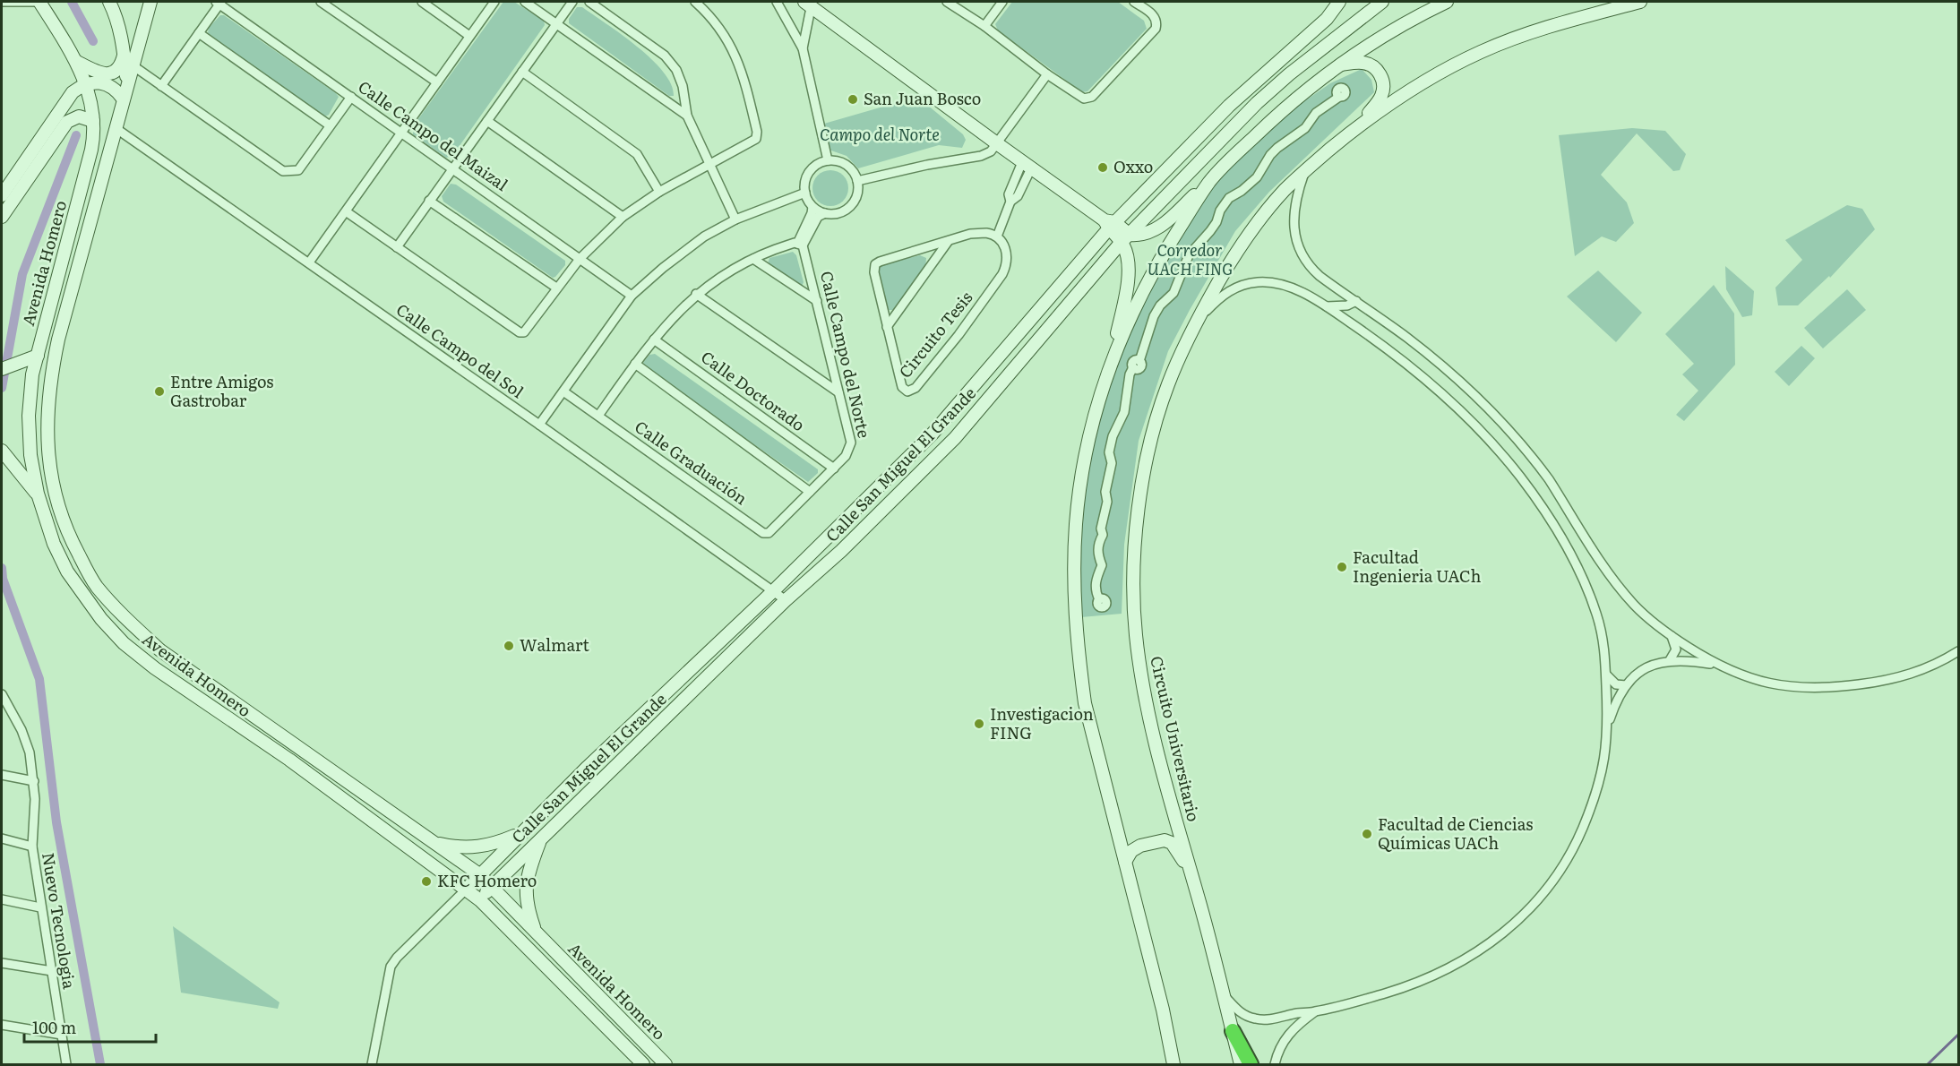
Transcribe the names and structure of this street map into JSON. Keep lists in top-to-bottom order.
{
  "streets": {
    "main road": ["Avenida Homero", "Calle San Miguel El Grande", "Circuito Universitario"],
    "street": [
      "Calle Campo del Maizal",
      "Circuito Tesis",
      "Calle Campo del Sol",
      "Calle Campo del Norte",
      "Calle Doctorado",
      "Calle Graduación",
      "Nuevo Tecnologia"
    ]
  },
  "crossings": [
    ["Avenida Homero", "Calle Campo del Sol"],
    ["Avenida Homero", "Calle San Miguel El Grande"],
    ["Calle Campo del Sol", "Calle San Miguel El Grande"],
    ["Calle Campo del Norte", "Calle Doctorado"],
    ["Calle Campo del Norte", "Calle Graduación"]
  ],
  "parks": ["Campo del Norte", "Corredor UACH FING"],
  "places": [
    "San Juan Bosco",
    "Oxxo",
    "Entre Amigos Gastrobar",
    "Facultad Ingenieria UACh",
    "Walmart",
    "Investigacion FING",
    "Facultad de Ciencias Químicas UACh",
    "KFC Homero"
  ],
  "scale_bar": "100 m"
}
